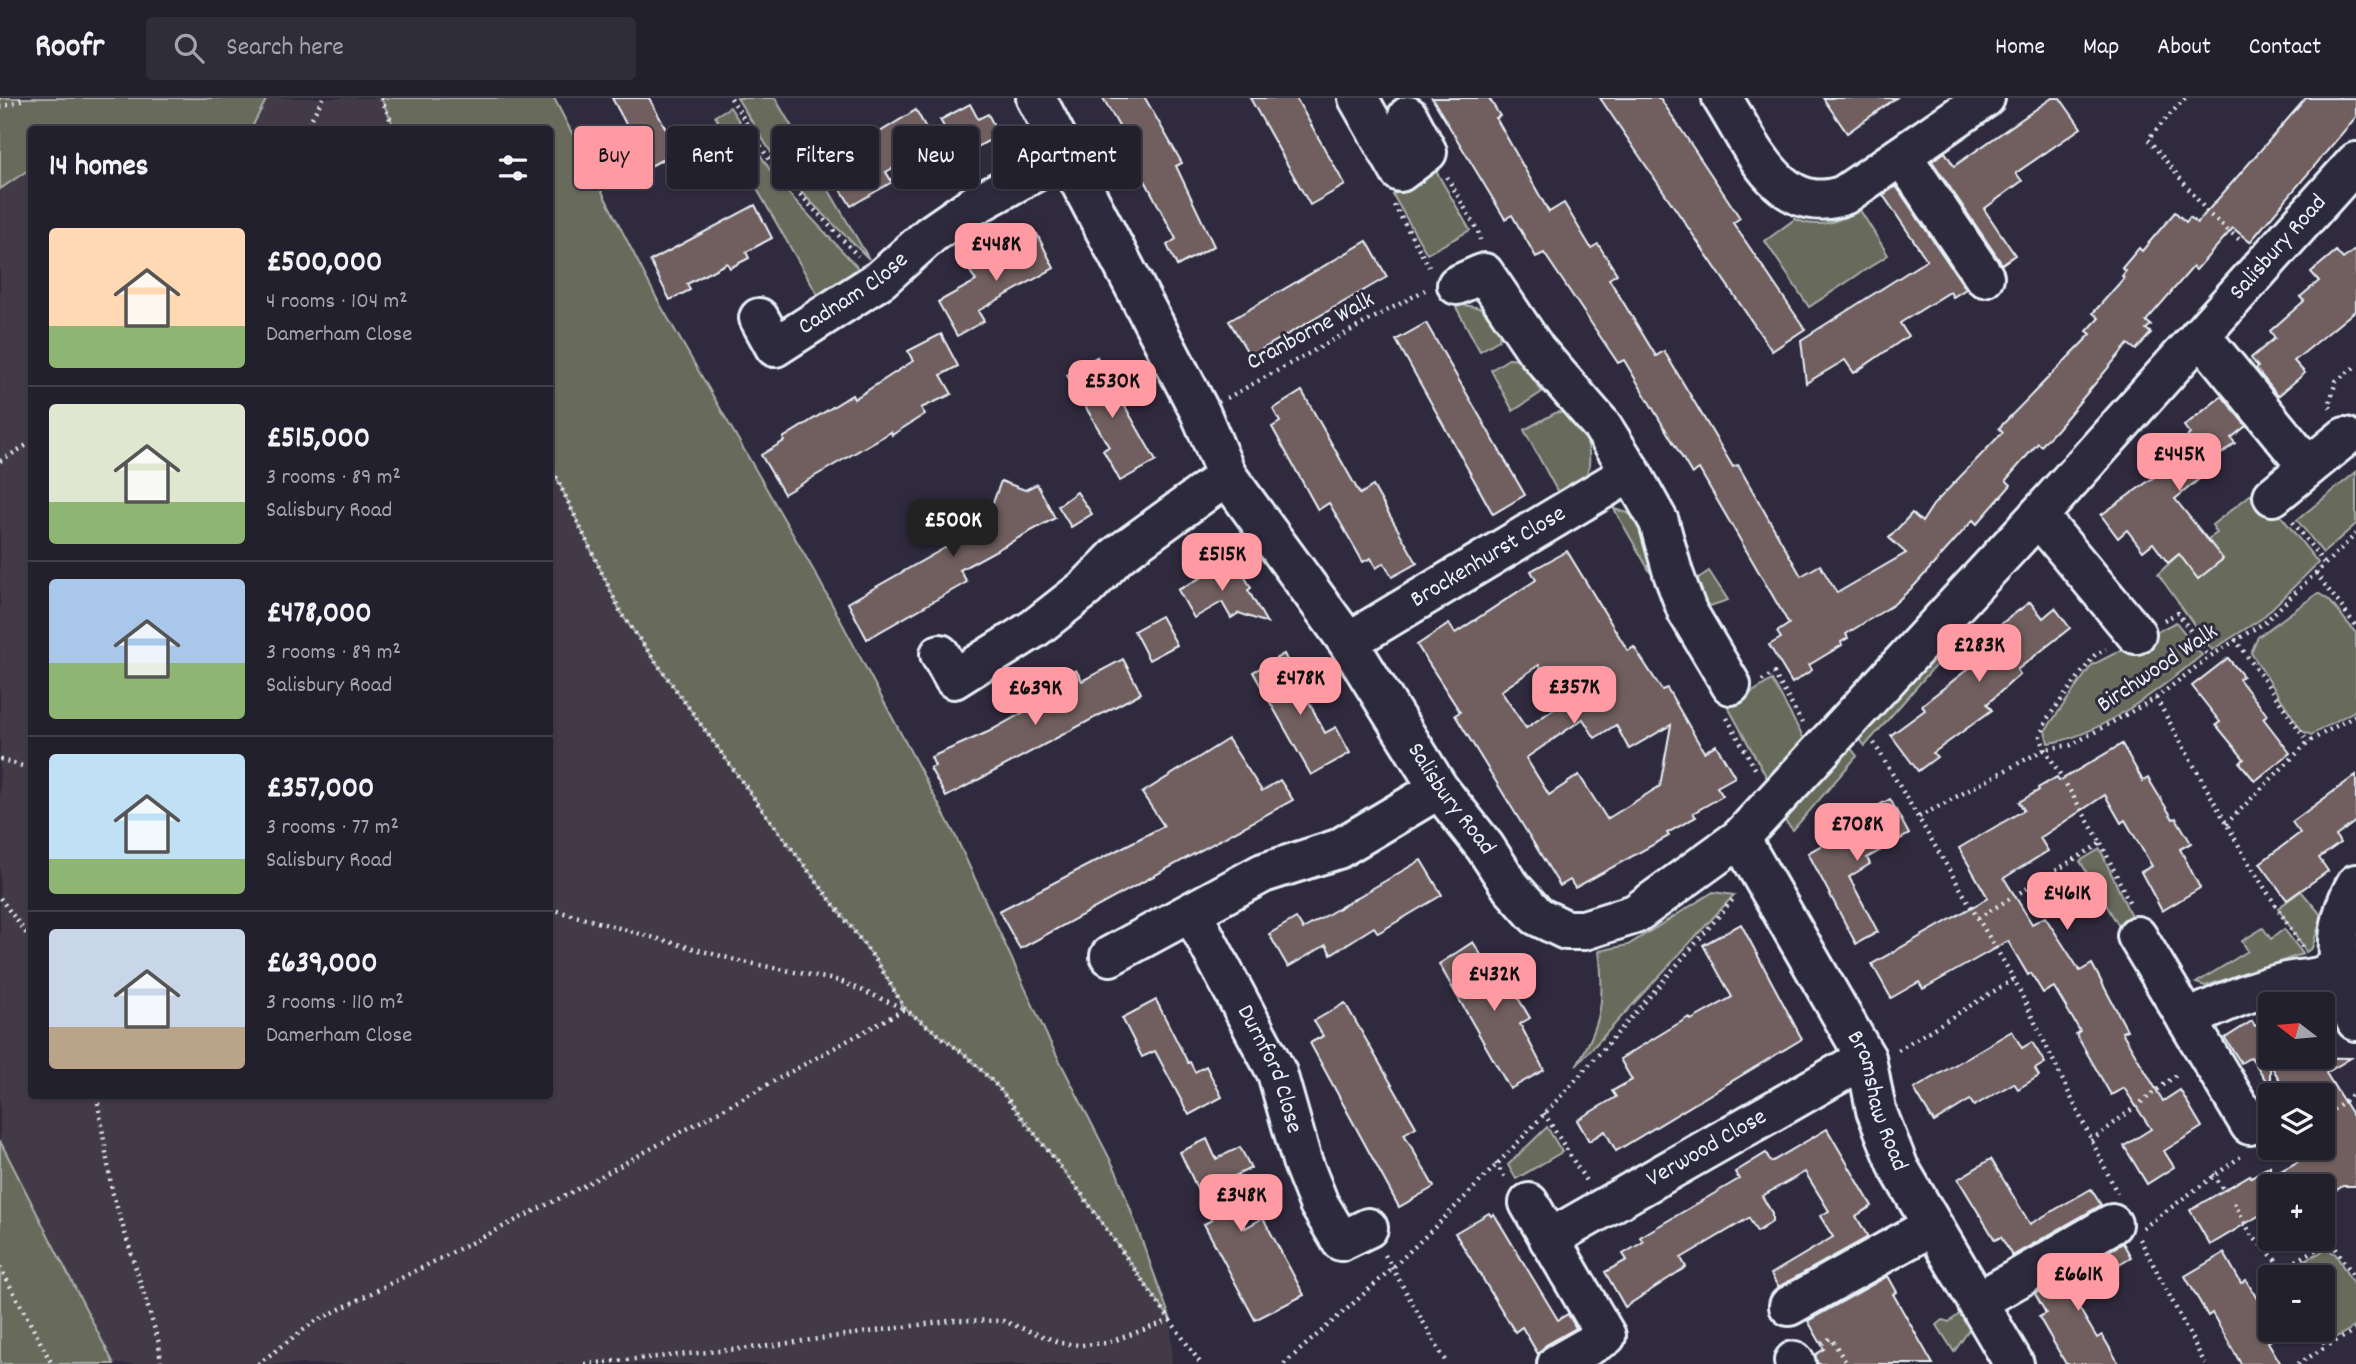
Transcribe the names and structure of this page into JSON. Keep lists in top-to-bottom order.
{
  "streets": {
    "street": [
      "Salisbury Road",
      "Cadnam Close",
      "Brockenhurst Close",
      "Durnford Close",
      "Bramshaw Road",
      "Verwood Close"
    ],
    "path": ["Cranborne Walk", "Birchwood Walk"]
  },
  "crossings": [
    ["Salisbury Road", "Cranborne Walk"],
    ["Salisbury Road", "Brockenhurst Close"],
    ["Salisbury Road", "Bramshaw Road"],
    ["Bramshaw Road", "Verwood Close"]
  ],
  "north": "left",
  "page": {
    "header": "Roofr",
    "search": "Search here",
    "nav": [
      "Home",
      "Map",
      "About",
      "Contact"
    ],
    "chip": [
      "Buy",
      "Rent",
      "Filters",
      "New",
      "Apartment"
    ],
    "heading": "14 homes",
    "list": [
      {
        "name": "£500,000",
        "note": "4 rooms · 104 m² · Damerham Close"
      },
      {
        "name": "£515,000",
        "note": "3 rooms · 89 m² · Salisbury Road"
      },
      {
        "name": "£478,000",
        "note": "3 rooms · 89 m² · Salisbury Road"
      },
      {
        "name": "£357,000",
        "note": "3 rooms · 77 m² · Salisbury Road"
      },
      {
        "name": "£639,000",
        "note": "3 rooms · 110 m² · Damerham Close"
      }
    ],
    "price": [
      "£448K",
      "£530K",
      "£445K",
      "£500K",
      "£515K",
      "£283K",
      "£478K",
      "£357K",
      "£639K",
      "£708K",
      "£461K",
      "£432K",
      "£348K",
      "£661K"
    ],
    "map_buttons": ["+", "−"]
  }
}
